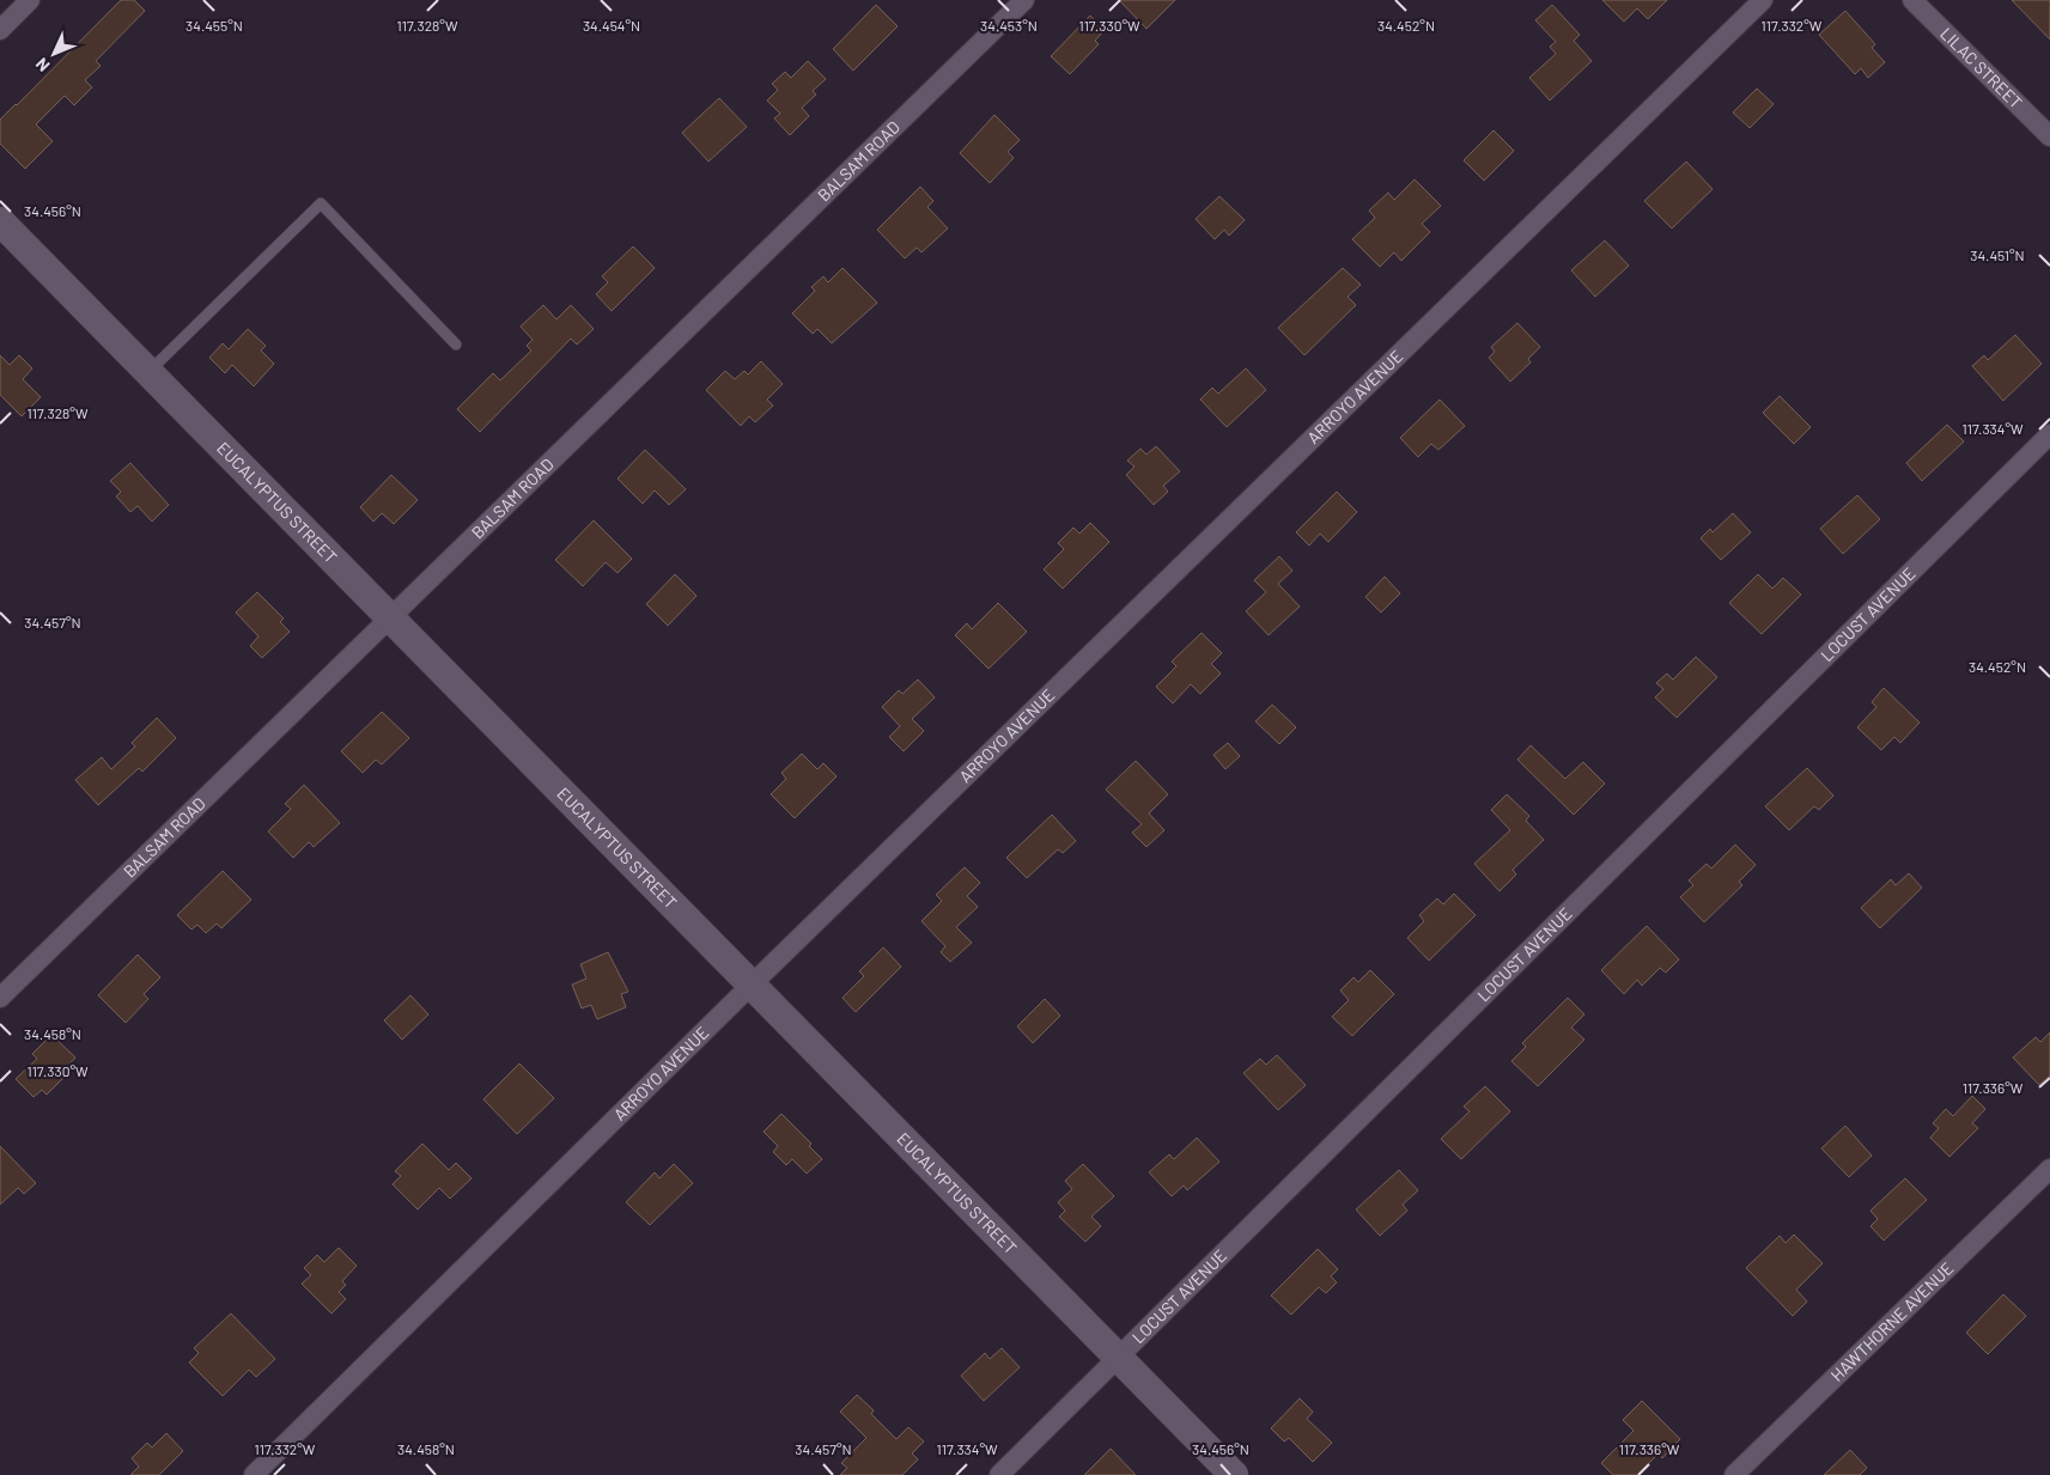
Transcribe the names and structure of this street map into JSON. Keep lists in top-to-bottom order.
{
  "streets": {
    "main road": ["EUCALYPTUS STREET"],
    "street": [
      "LILAC STREET",
      "BALSAM ROAD",
      "ARROYO AVENUE",
      "LOCUST AVENUE",
      "HAWTHORNE AVENUE"
    ]
  },
  "crossings": [
    ["BALSAM ROAD", "EUCALYPTUS STREET"],
    ["ARROYO AVENUE", "EUCALYPTUS STREET"],
    ["EUCALYPTUS STREET", "LOCUST AVENUE"]
  ],
  "north": "bottom left",
  "coordinates": [
    "117.328°W",
    "117.330°W",
    "117.332°W",
    "34.455°N",
    "34.454°N",
    "34.453°N",
    "34.452°N",
    "34.456°N",
    "34.451°N",
    "117.334°W",
    "34.457°N",
    "34.458°N",
    "117.336°W"
  ]
}
